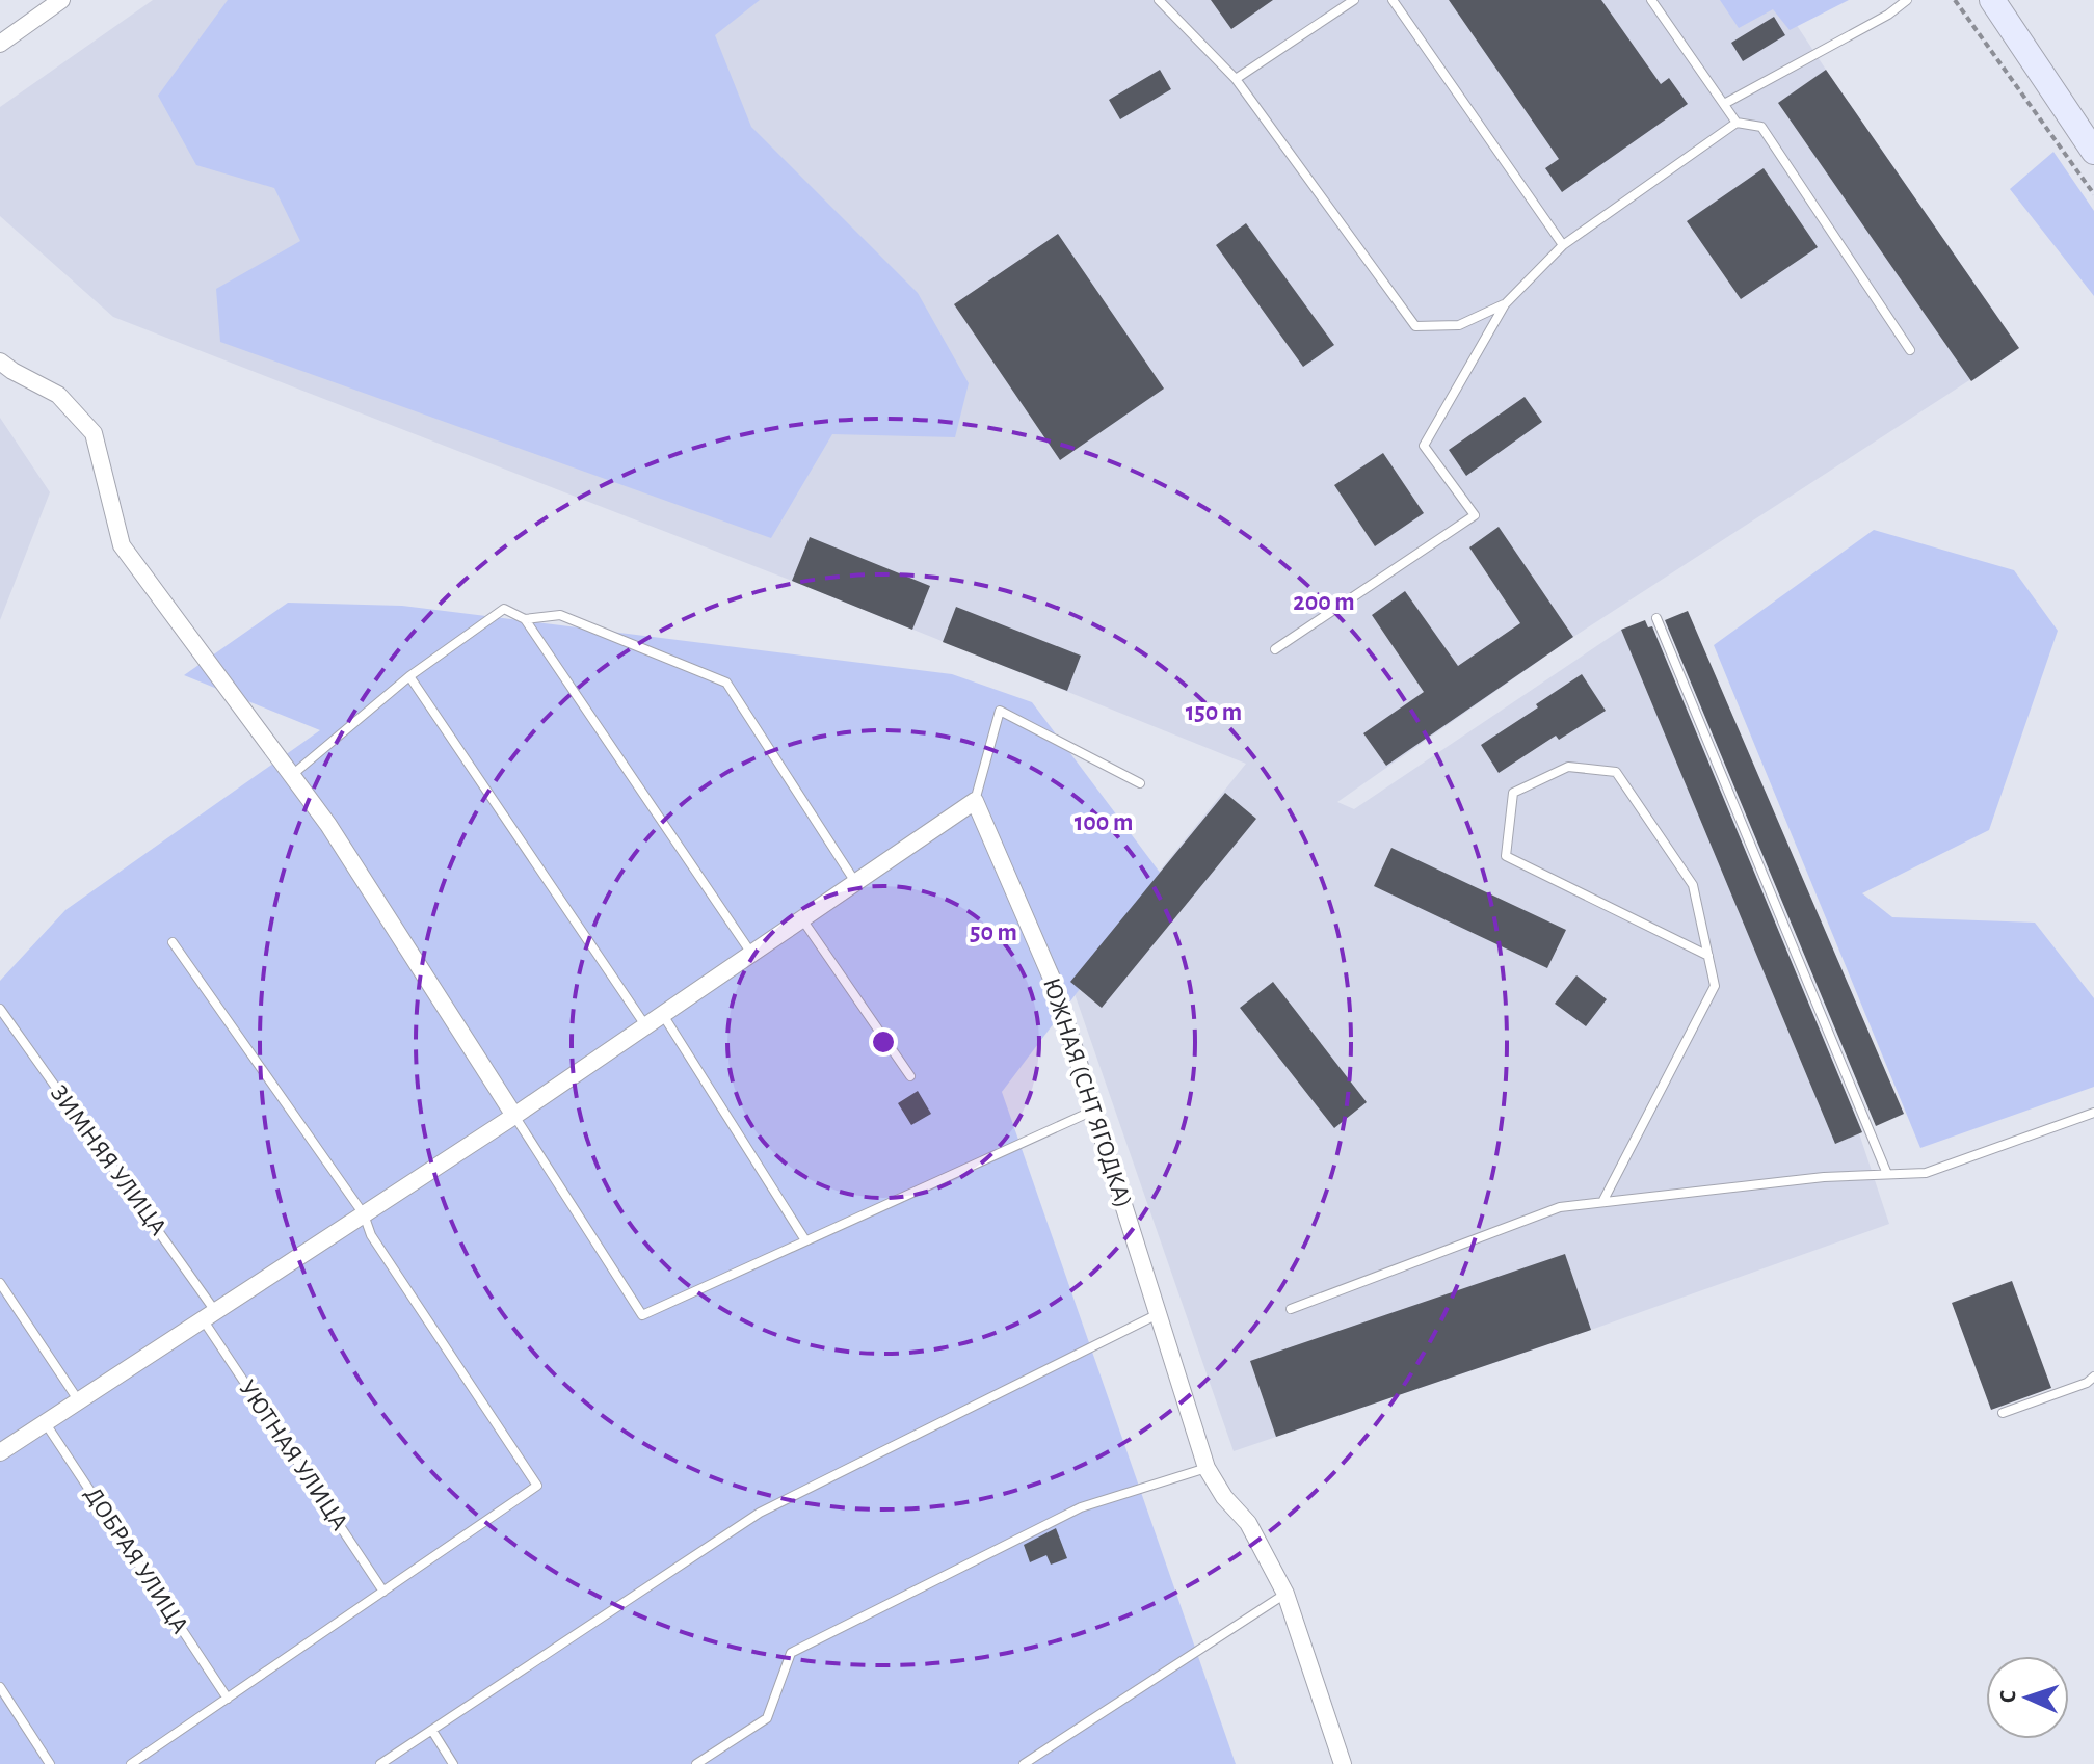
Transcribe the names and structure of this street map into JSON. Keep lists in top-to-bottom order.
{
  "streets": {
    "street": ["ЮЖНАЯ (СНТ ЯГОДКА)"],
    "lane": ["ЗИМНЯЯ УЛИЦА", "УЮТНАЯ УЛИЦА", "ДОБРАЯ УЛИЦА"]
  },
  "crossings": [
    ["ЗИМНЯЯ УЛИЦА", "УЮТНАЯ УЛИЦА"]
  ],
  "north": "left",
  "rings": [
    "200 m",
    "150 m",
    "100 m",
    "50 m"
  ]
}
